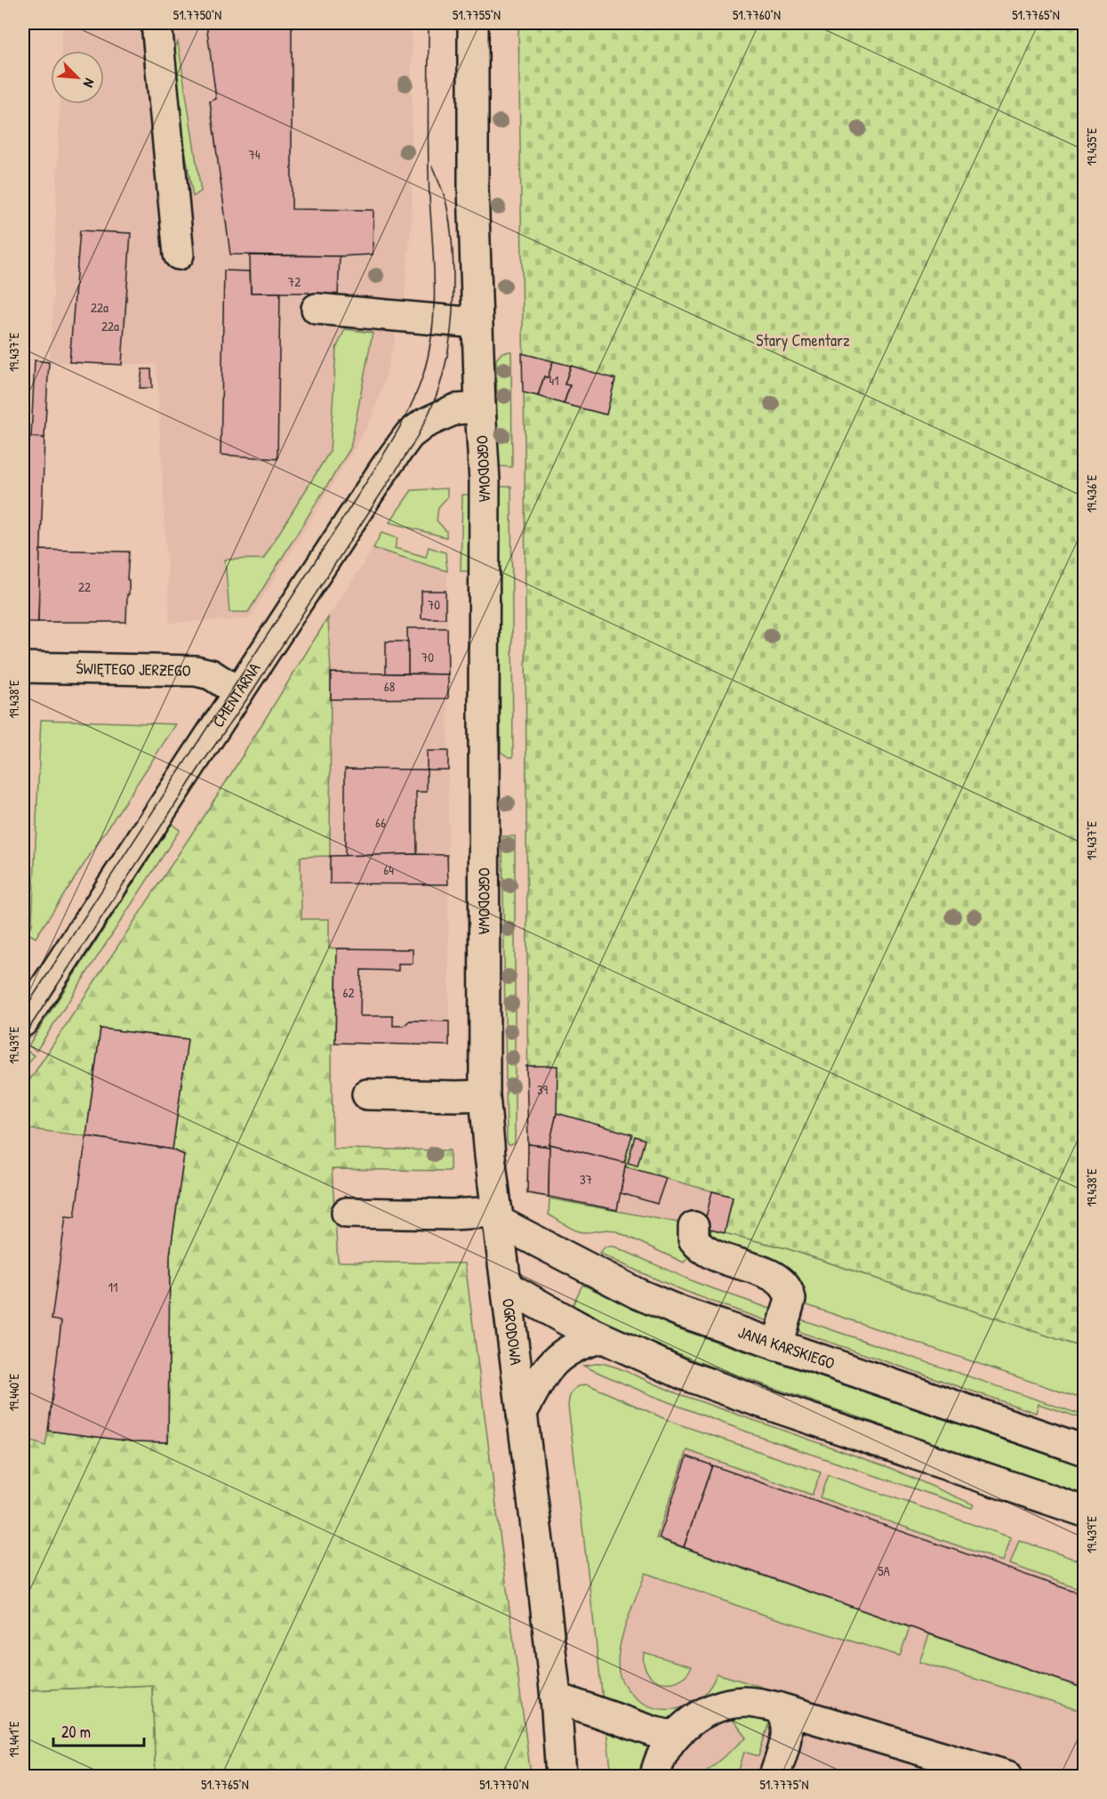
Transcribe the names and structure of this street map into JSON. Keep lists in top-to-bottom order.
{
  "streets": {
    "main road": [
      "OGRODOWA",
      "ŚWIĘTEGO JERZEGO",
      "CMENTARNA",
      "JANA KARSKIEGO"
    ]
  },
  "crossings": [
    ["OGRODOWA", "CMENTARNA"],
    ["OGRODOWA", "JANA KARSKIEGO"],
    ["ŚWIĘTEGO JERZEGO", "CMENTARNA"]
  ],
  "parks": ["Stary Cmentarz"],
  "house_numbers": [
    "74",
    "72",
    "22a",
    "22a",
    "41",
    "22",
    "70",
    "70",
    "68",
    "66",
    "64",
    "62",
    "39",
    "37",
    "11",
    "5A"
  ],
  "scale_bar": "20 m",
  "north": "bottom right",
  "coordinates": [
    "51.7750°N",
    "51.7755°N",
    "51.7760°N",
    "51.7765°N",
    "19.435°E",
    "19.437°E",
    "19.436°E",
    "19.438°E",
    "19.439°E",
    "19.440°E",
    "19.441°E",
    "51.7770°N",
    "51.7775°N"
  ]
}
